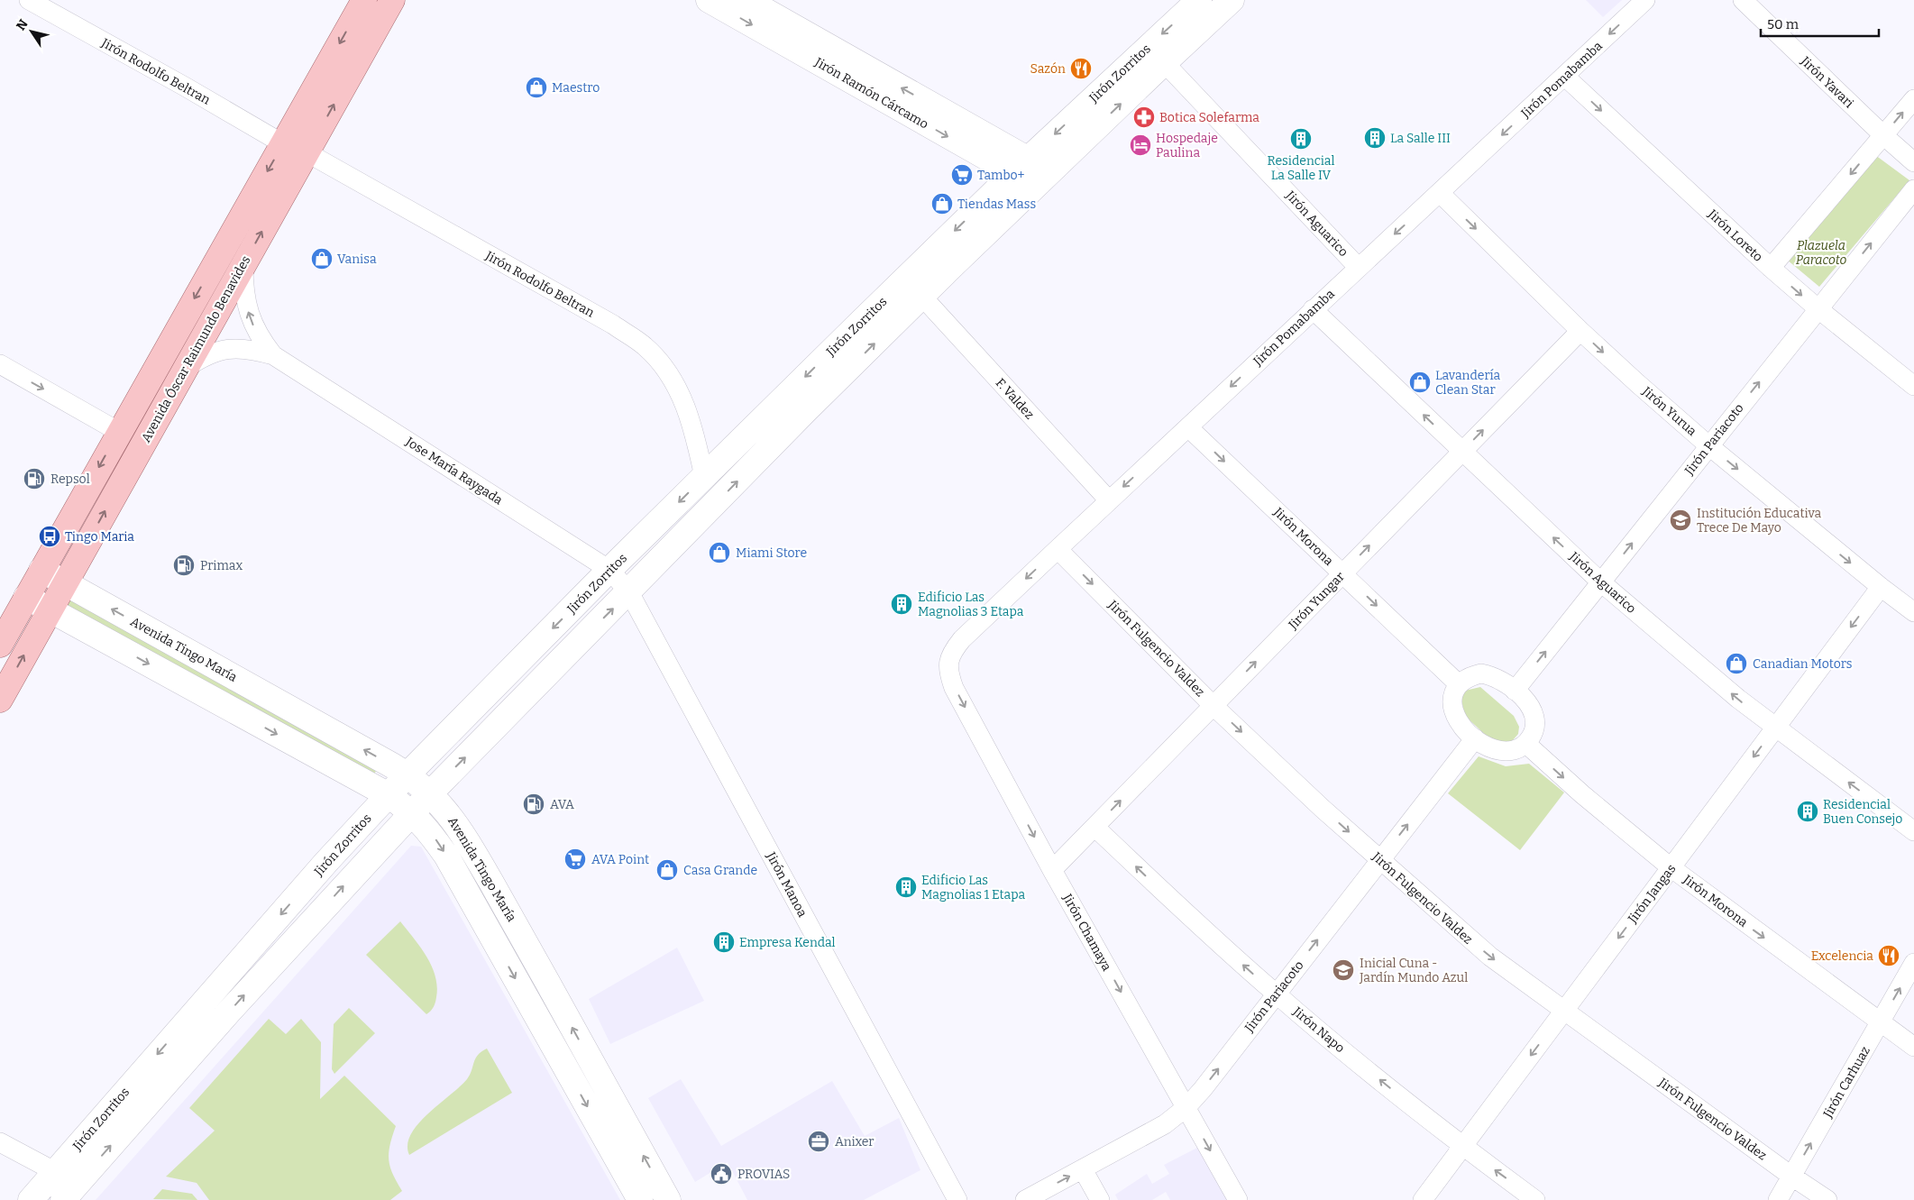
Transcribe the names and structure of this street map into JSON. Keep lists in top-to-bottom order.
{
  "streets": {
    "main road": [
      "Jirón Zorritos",
      "Jirón Ramón Cárcamo",
      "Avenida Óscar Raimundo Benavides",
      "Avenida Tingo María"
    ],
    "street": [
      "Jirón Rodolfo Beltran",
      "Jirón Pomabamba",
      "Jirón Yavari",
      "Jirón Aguarico",
      "Jirón Loreto",
      "F. Valdez",
      "Jirón Yurua",
      "Jirón Pariacoto",
      "Jose María Raygada",
      "Jirón Morona",
      "Jirón Yungar",
      "Jirón Fulgencio Valdez",
      "Jirón Manoa",
      "Jirón Jangas",
      "Jirón Chamaya",
      "Jirón Napo",
      "Jirón Carhuaz"
    ]
  },
  "crossings": [
    ["Jirón Rodolfo Beltran", "Jirón Zorritos"],
    ["Jirón Rodolfo Beltran", "Avenida Óscar Raimundo Benavides"],
    ["Jirón Zorritos", "Jirón Ramón Cárcamo"],
    ["Jirón Zorritos", "Jirón Aguarico"],
    ["Jirón Zorritos", "F. Valdez"],
    ["Jirón Zorritos", "Jose María Raygada"],
    ["Jirón Zorritos", "Avenida Tingo María"],
    ["Jirón Zorritos", "Jirón Manoa"],
    ["Jirón Pomabamba", "Jirón Aguarico"],
    ["Jirón Pomabamba", "Jirón Loreto"],
    ["Jirón Pomabamba", "F. Valdez"],
    ["Jirón Pomabamba", "Jirón Yurua"],
    ["Jirón Pomabamba", "Jirón Morona"],
    ["Jirón Pomabamba", "Jirón Fulgencio Valdez"],
    ["Jirón Pomabamba", "Jirón Chamaya"],
    ["Jirón Aguarico", "Jirón Pariacoto"],
    ["Jirón Aguarico", "Jirón Yungar"],
    ["Jirón Aguarico", "Jirón Jangas"],
    ["Jirón Loreto", "Jirón Pariacoto"],
    ["Avenida Óscar Raimundo Benavides", "Jose María Raygada"],
    ["Avenida Óscar Raimundo Benavides", "Avenida Tingo María"],
    ["Jirón Yurua", "Jirón Pariacoto"],
    ["Jirón Yurua", "Jirón Yungar"],
    ["Jirón Yurua", "Jirón Jangas"],
    ["Jirón Pariacoto", "Jirón Morona"],
    ["Jirón Pariacoto", "Jirón Fulgencio Valdez"],
    ["Jirón Pariacoto", "Jirón Chamaya"],
    ["Jirón Pariacoto", "Jirón Napo"],
    ["Jose María Raygada", "Jirón Manoa"],
    ["Jirón Morona", "Jirón Yungar"],
    ["Jirón Morona", "Jirón Jangas"],
    ["Jirón Morona", "Jirón Carhuaz"],
    ["Jirón Yungar", "Jirón Fulgencio Valdez"],
    ["Jirón Yungar", "Jirón Chamaya"],
    ["Jirón Yungar", "Jirón Napo"],
    ["Jirón Fulgencio Valdez", "Jirón Jangas"],
    ["Jirón Fulgencio Valdez", "Jirón Carhuaz"],
    ["Jirón Jangas", "Jirón Napo"]
  ],
  "one_way": [
    "Jirón Pomabamba",
    "Jirón Aguarico",
    "Jirón Loreto",
    "Jirón Yurua",
    "Jirón Pariacoto",
    "Jirón Morona",
    "Jirón Yungar",
    "Jirón Fulgencio Valdez",
    "Jirón Jangas",
    "Jirón Chamaya",
    "Jirón Napo",
    "Jirón Carhuaz"
  ],
  "parks": ["Plazuela Paracoto"],
  "places": {
    "restaurant": ["Sazón", "Excelencia"],
    "shop": [
      "Maestro",
      "Tiendas Mass",
      "Vanisa",
      "Lavandería Clean Star",
      "Miami Store",
      "Canadian Motors",
      "Casa Grande"
    ],
    "pharmacy": ["Botica Solefarma"],
    "building": [
      "La Salle III",
      "Residencial La Salle IV",
      "Edificio Las Magnolias 3 Etapa",
      "Residencial Buen Consejo",
      "Edificio Las Magnolias 1 Etapa",
      "Empresa Kendal"
    ],
    "hotel": ["Hospedaje Paulina"],
    "supermarket": ["Tambo+", "AVA Point"],
    "fuel station": ["Repsol", "Primax", "AVA"],
    "school or university": ["Institución Educativa Trece De Mayo", "Inicial Cuna - Jardín Mundo Azul"],
    "bus stop": ["Tingo Maria"],
    "office": ["Anixer"],
    "public building": ["PROVIAS"]
  },
  "scale_bar": "50 m",
  "north": "top left"
}
